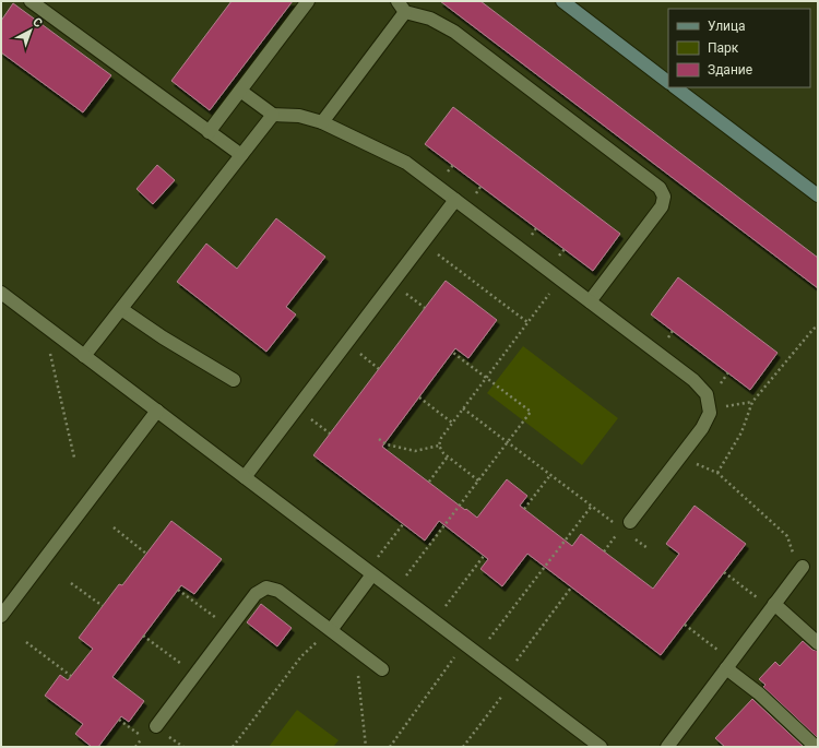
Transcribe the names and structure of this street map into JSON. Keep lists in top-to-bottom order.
{
  "legend": ["Улица", "Парк", "Здание"],
  "north": "top right"
}
